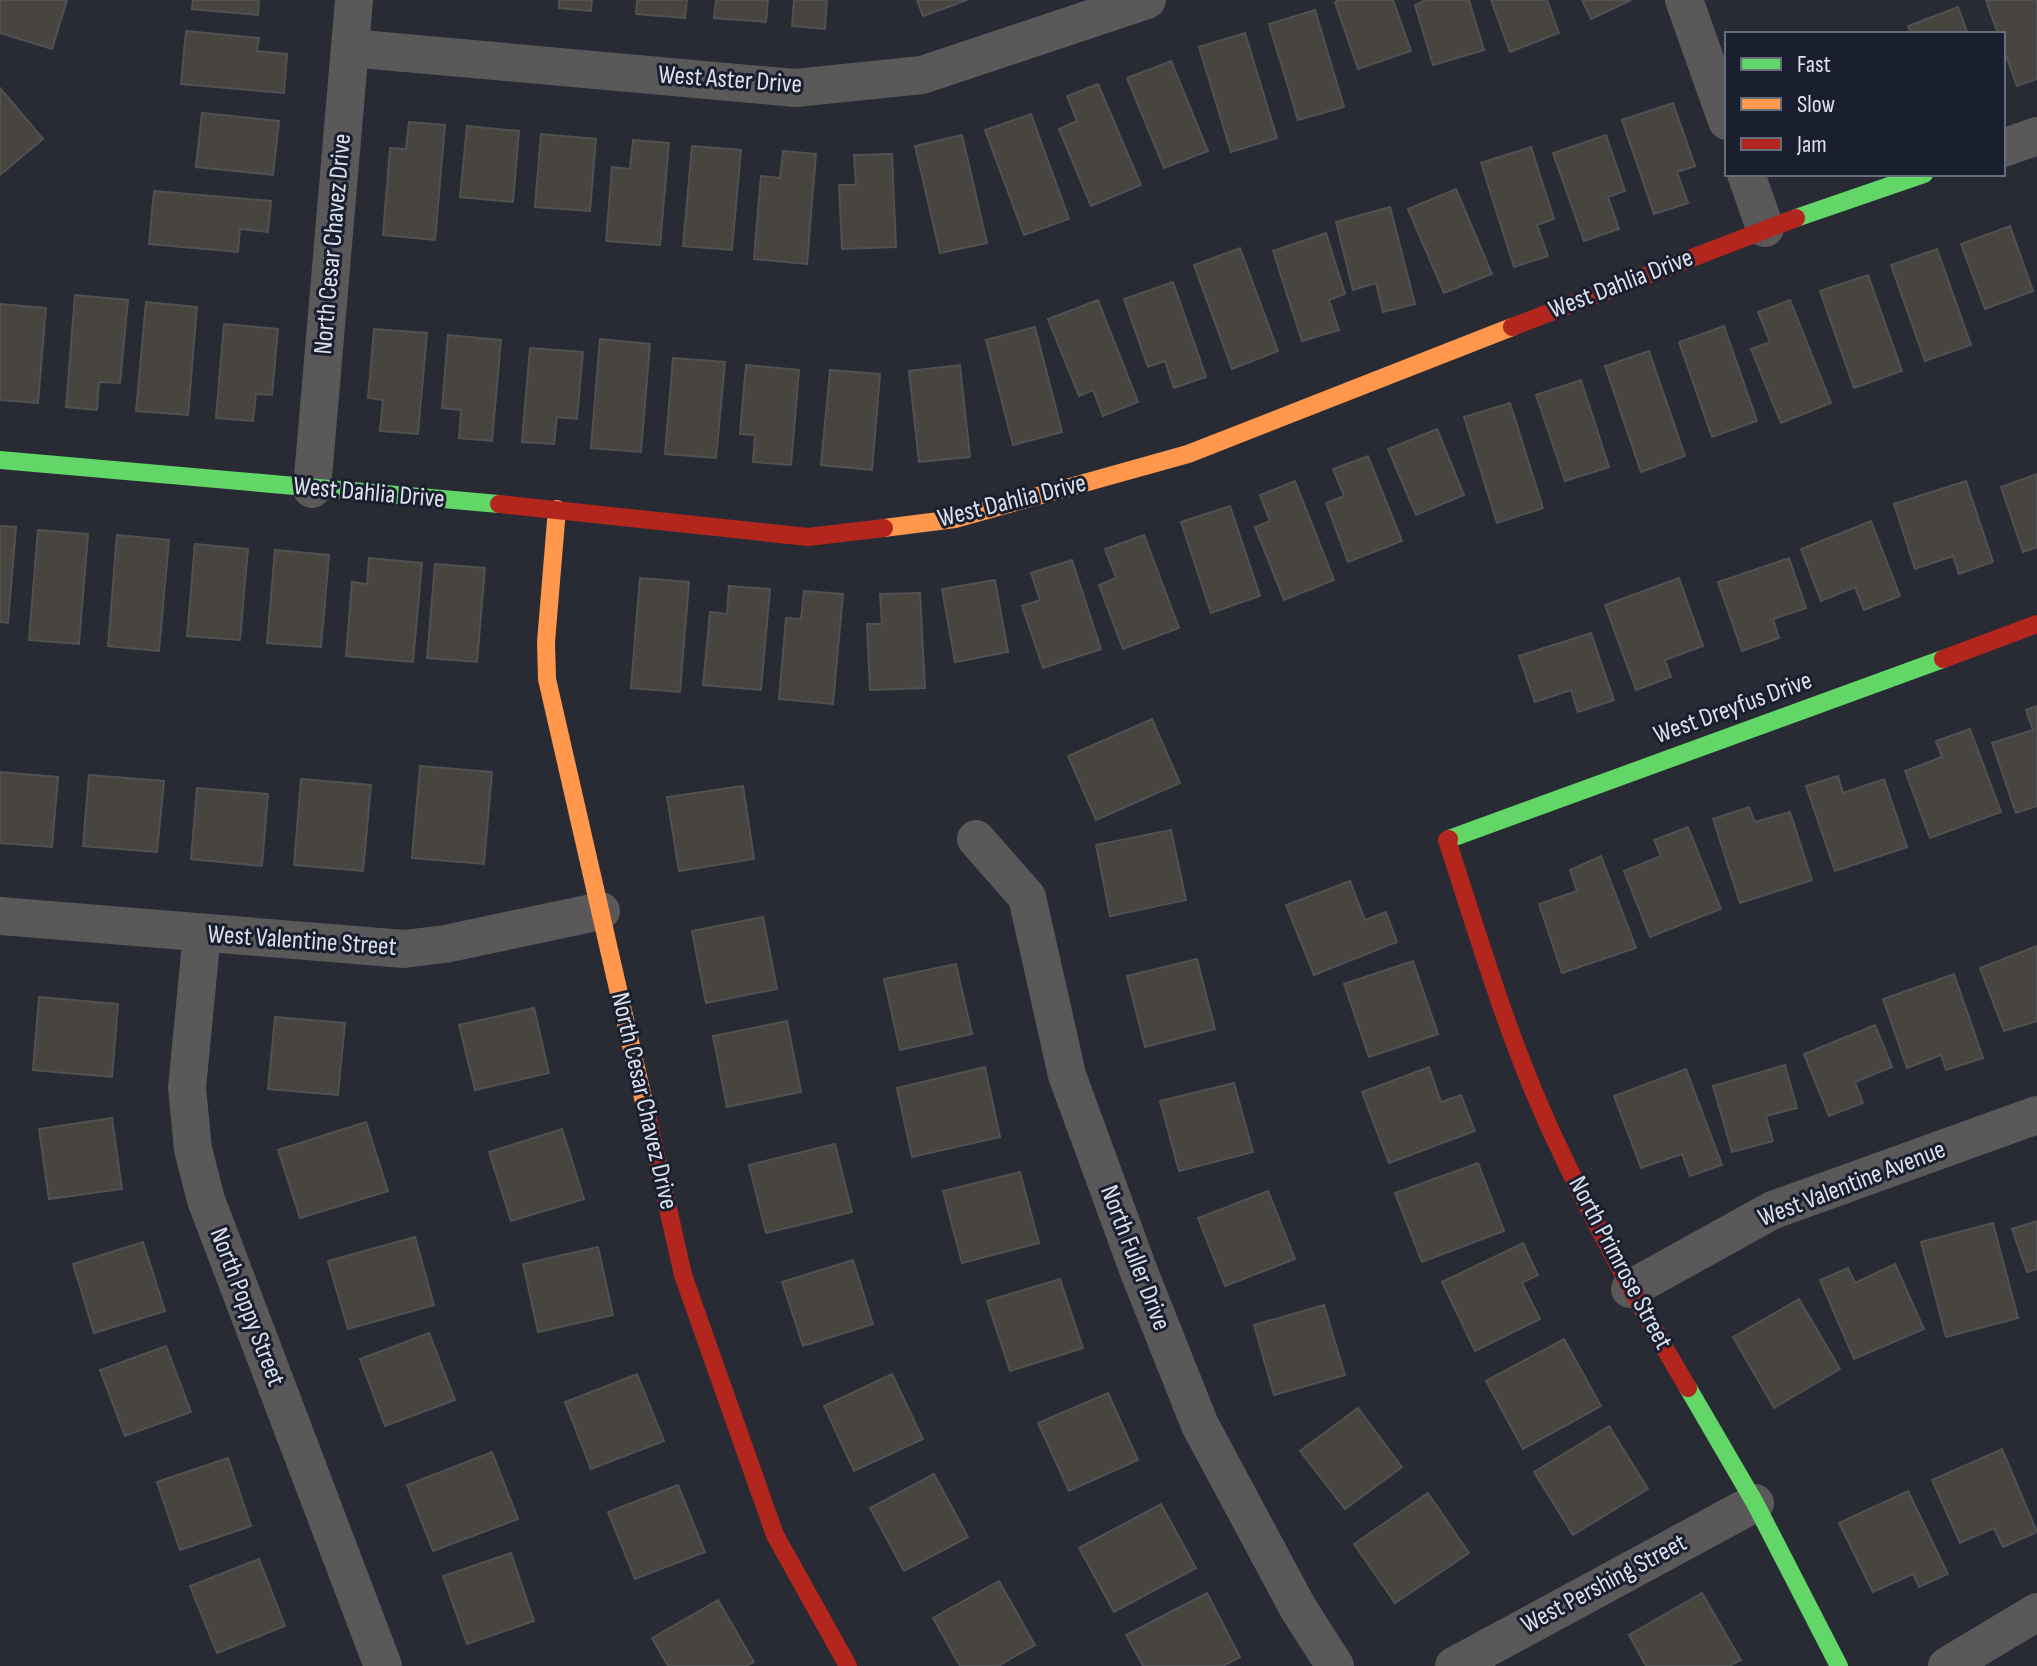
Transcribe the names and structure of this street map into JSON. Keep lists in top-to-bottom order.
{
  "streets": {
    "street": [
      "West Aster Drive",
      "North Cesar Chavez Drive",
      "West Dahlia Drive",
      "West Dreyfus Drive",
      "West Valentine Street",
      "West Valentine Avenue",
      "North Fuller Drive",
      "North Primrose Street",
      "North Poppy Street",
      "West Pershing Street"
    ]
  },
  "crossings": [
    ["West Aster Drive", "North Cesar Chavez Drive"],
    ["North Cesar Chavez Drive", "West Dahlia Drive"],
    ["North Cesar Chavez Drive", "West Valentine Street"],
    ["West Dreyfus Drive", "North Primrose Street"],
    ["West Valentine Street", "North Poppy Street"],
    ["West Valentine Avenue", "North Primrose Street"],
    ["North Primrose Street", "West Pershing Street"]
  ],
  "legend": ["Fast", "Slow", "Jam"]
}
